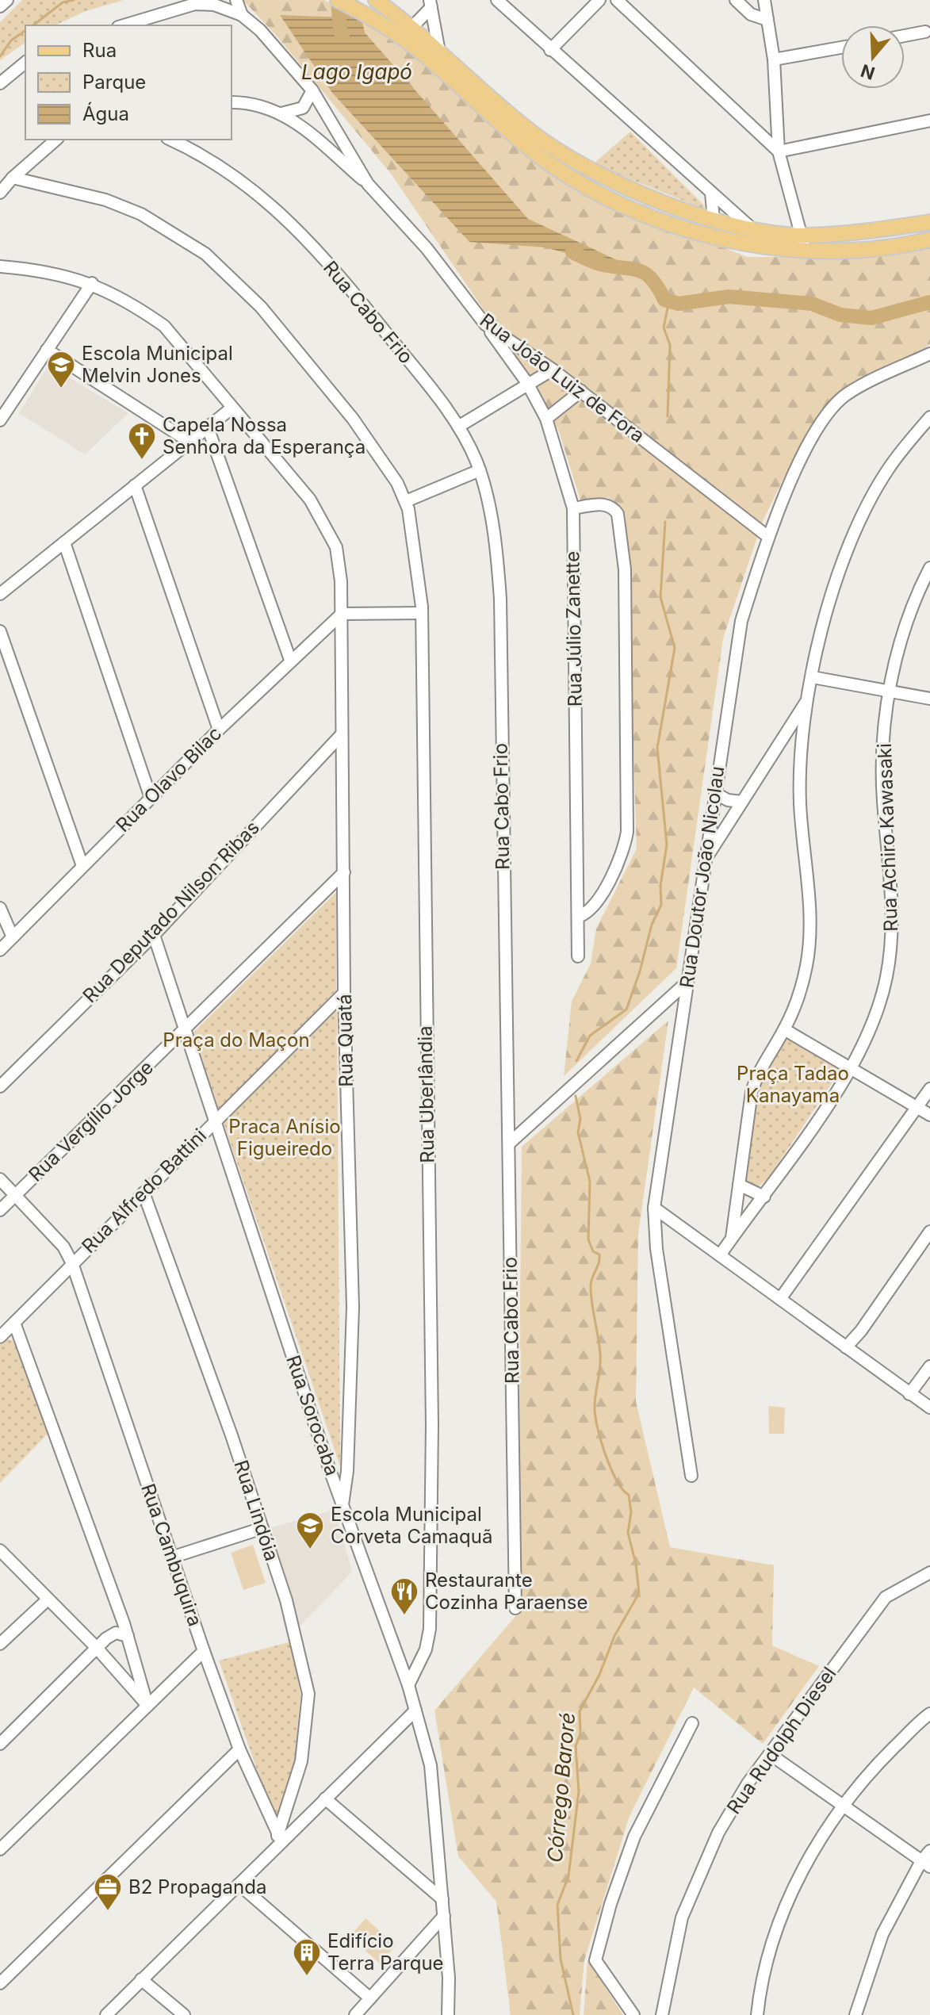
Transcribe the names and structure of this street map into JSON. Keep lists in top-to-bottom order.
{
  "streets": {
    "street": [
      "Rua Cabo Frio",
      "Rua João Luiz de Fora",
      "Rua Júlio Zanette",
      "Rua Olavo Bilac",
      "Rua Achiro Kawasaki",
      "Rua Doutor João Nicolau",
      "Rua Deputado Nilson Ribas",
      "Rua Quatá",
      "Rua Uberlândia",
      "Rua Vergílio Jorge",
      "Rua Alfredo Battini",
      "Rua Sorocaba",
      "Rua Lindóia",
      "Rua Cambuquira",
      "Rua Rudolph Diesel"
    ]
  },
  "crossings": [
    ["Rua João Luiz de Fora", "Rua Júlio Zanette"],
    ["Rua João Luiz de Fora", "Rua Doutor João Nicolau"],
    ["Rua Olavo Bilac", "Rua Quatá"],
    ["Rua Deputado Nilson Ribas", "Rua Quatá"],
    ["Rua Deputado Nilson Ribas", "Rua Sorocaba"],
    ["Rua Quatá", "Rua Vergílio Jorge"],
    ["Rua Quatá", "Rua Alfredo Battini"],
    ["Rua Quatá", "Rua Sorocaba"],
    ["Rua Uberlândia", "Rua Sorocaba"],
    ["Rua Vergílio Jorge", "Rua Sorocaba"],
    ["Rua Vergílio Jorge", "Rua Cambuquira"],
    ["Rua Alfredo Battini", "Rua Sorocaba"],
    ["Rua Alfredo Battini", "Rua Lindóia"],
    ["Rua Alfredo Battini", "Rua Cambuquira"],
    ["Rua Lindóia", "Rua Cambuquira"]
  ],
  "water": ["Lago Igapó", "Córrego Baroré"],
  "parks": ["Praça do Maçon", "Praça Tadao Kanayama", "Praca Anísio Figueiredo"],
  "places": {
    "school or university": ["Escola Municipal Melvin Jones", "Escola Municipal Corveta Camaquã"],
    "church": ["Capela Nossa Senhora da Esperança"],
    "restaurant": ["Restaurante Cozinha Paraense"],
    "office": ["B2 Propaganda"],
    "building": ["Edifício Terra Parque"]
  },
  "legend": ["Rua", "Parque", "Água"],
  "north": "bottom"
}
